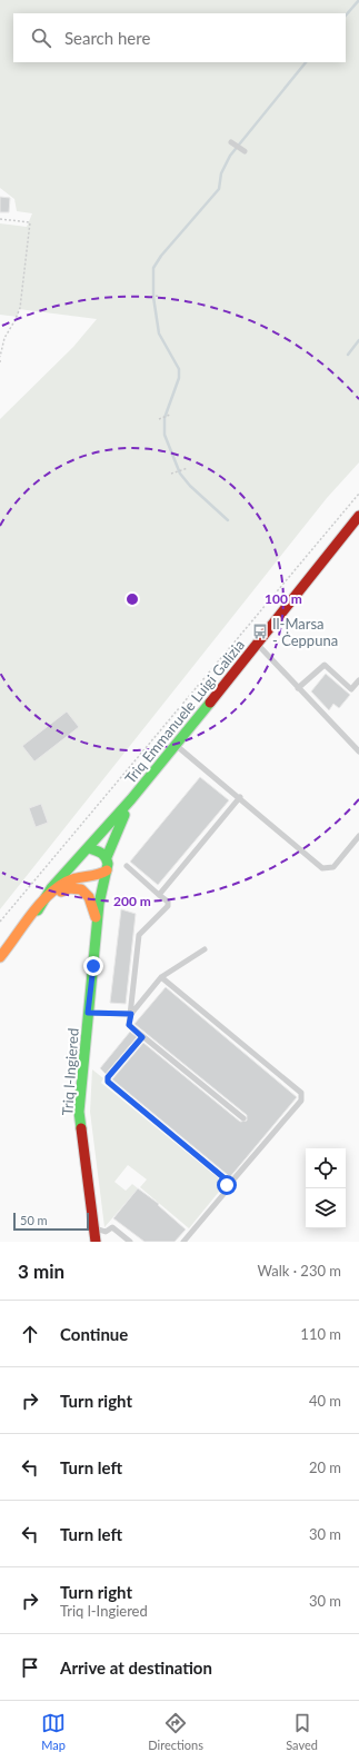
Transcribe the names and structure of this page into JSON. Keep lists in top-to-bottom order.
{
  "streets": {
    "main road": ["Triq Emmanuele Luigi Galizia", "Triq l-Ingiered"]
  },
  "crossings": [
    ["Triq Emmanuele Luigi Galizia", "Triq l-Ingiered"]
  ],
  "places": {
    "bus stop": ["Il-Marsa - Ċeppuna"]
  },
  "scale_bar": "50 m",
  "page": {
    "search": "Search here",
    "scale": "50 m",
    "heading": ["3 min", "Walk · 230 m"],
    "list": [
      ["Continue", "110 m"],
      ["Turn right", "40 m"],
      ["Turn left", "20 m"],
      ["Turn left", "30 m"],
      ["Turn right", "Triq l-Ingiered", "30 m"],
      "Arrive at destination"
    ],
    "nav": ["Map", "Directions", "Saved"]
  },
  "rings": ["100 m", "200 m"]
}
